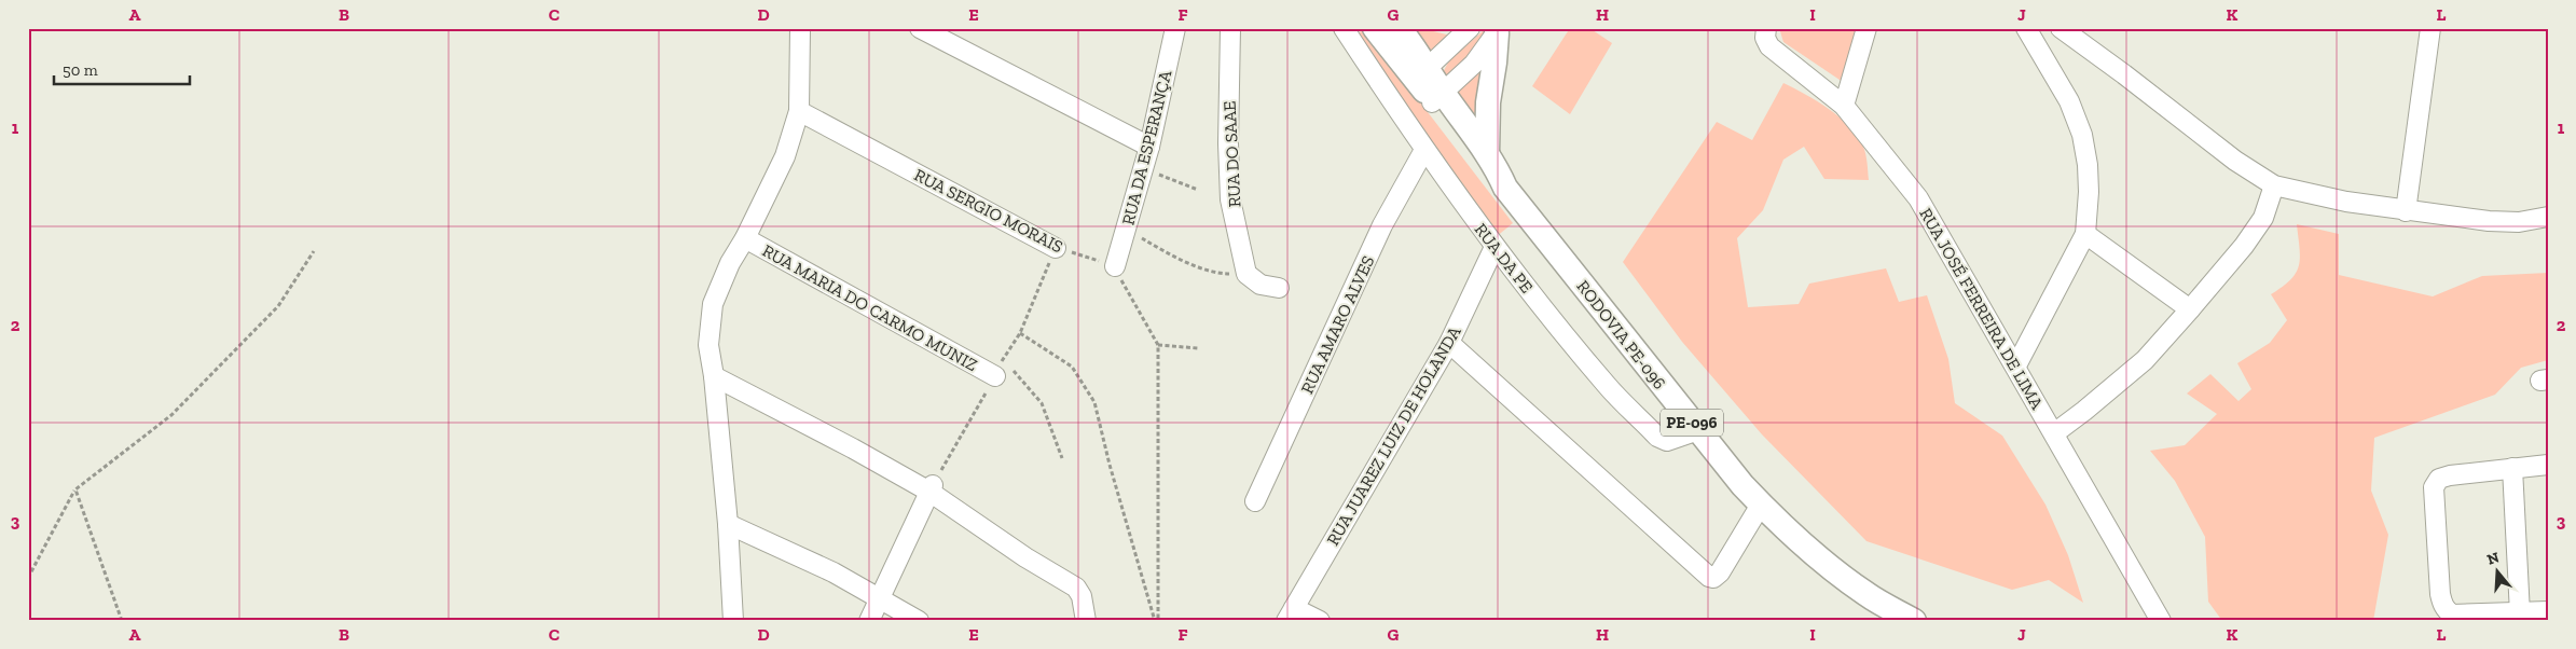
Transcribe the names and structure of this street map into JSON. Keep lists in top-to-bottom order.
{
  "streets": {
    "main road": ["RODOVIA PE-096", "PE-096"],
    "street": [
      "RUA DA ESPERANÇA",
      "RUA DO SAAE",
      "RUA SERGIO MORAIS",
      "RUA DA PE",
      "RUA MARIA DO CARMO MUNIZ",
      "RUA JOSÉ FERREIRA DE LIMA",
      "RUA AMARO ALVES",
      "RUA JUAREZ LUIZ DE HOLANDA"
    ]
  },
  "crossings": [
    ["RUA DA ESPERANÇA", "RUA SERGIO MORAIS"],
    ["RUA DA PE", "RUA AMARO ALVES"],
    ["RUA DA PE", "RODOVIA PE-096"],
    ["RUA DA PE", "RUA JUAREZ LUIZ DE HOLANDA"],
    ["RODOVIA PE-096", "PE-096"]
  ],
  "scale_bar": "50 m",
  "north": "top",
  "grid": {
    "columns": [
      "A",
      "B",
      "C",
      "D",
      "E",
      "F",
      "G",
      "H",
      "I",
      "J",
      "K",
      "L"
    ],
    "rows": ["1", "2", "3"]
  }
}
